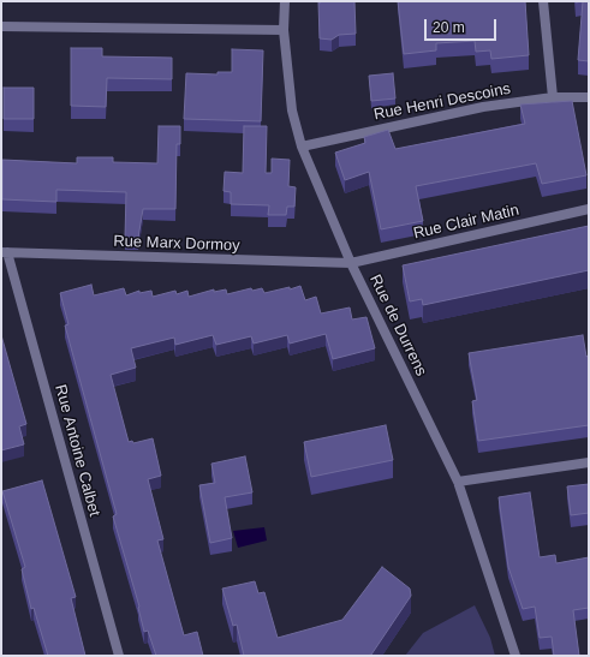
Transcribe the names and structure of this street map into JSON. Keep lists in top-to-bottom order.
{
  "streets": {
    "street": [
      "Rue Henri Descoins",
      "Rue Clair Matin",
      "Rue Marx Dormoy",
      "Rue de Durrens",
      "Rue Antoine Calbet"
    ]
  },
  "crossings": [
    ["Rue Henri Descoins", "Rue de Durrens"],
    ["Rue Clair Matin", "Rue Marx Dormoy"],
    ["Rue Clair Matin", "Rue de Durrens"],
    ["Rue Marx Dormoy", "Rue de Durrens"],
    ["Rue Marx Dormoy", "Rue Antoine Calbet"]
  ],
  "scale_bar": "20 m"
}
